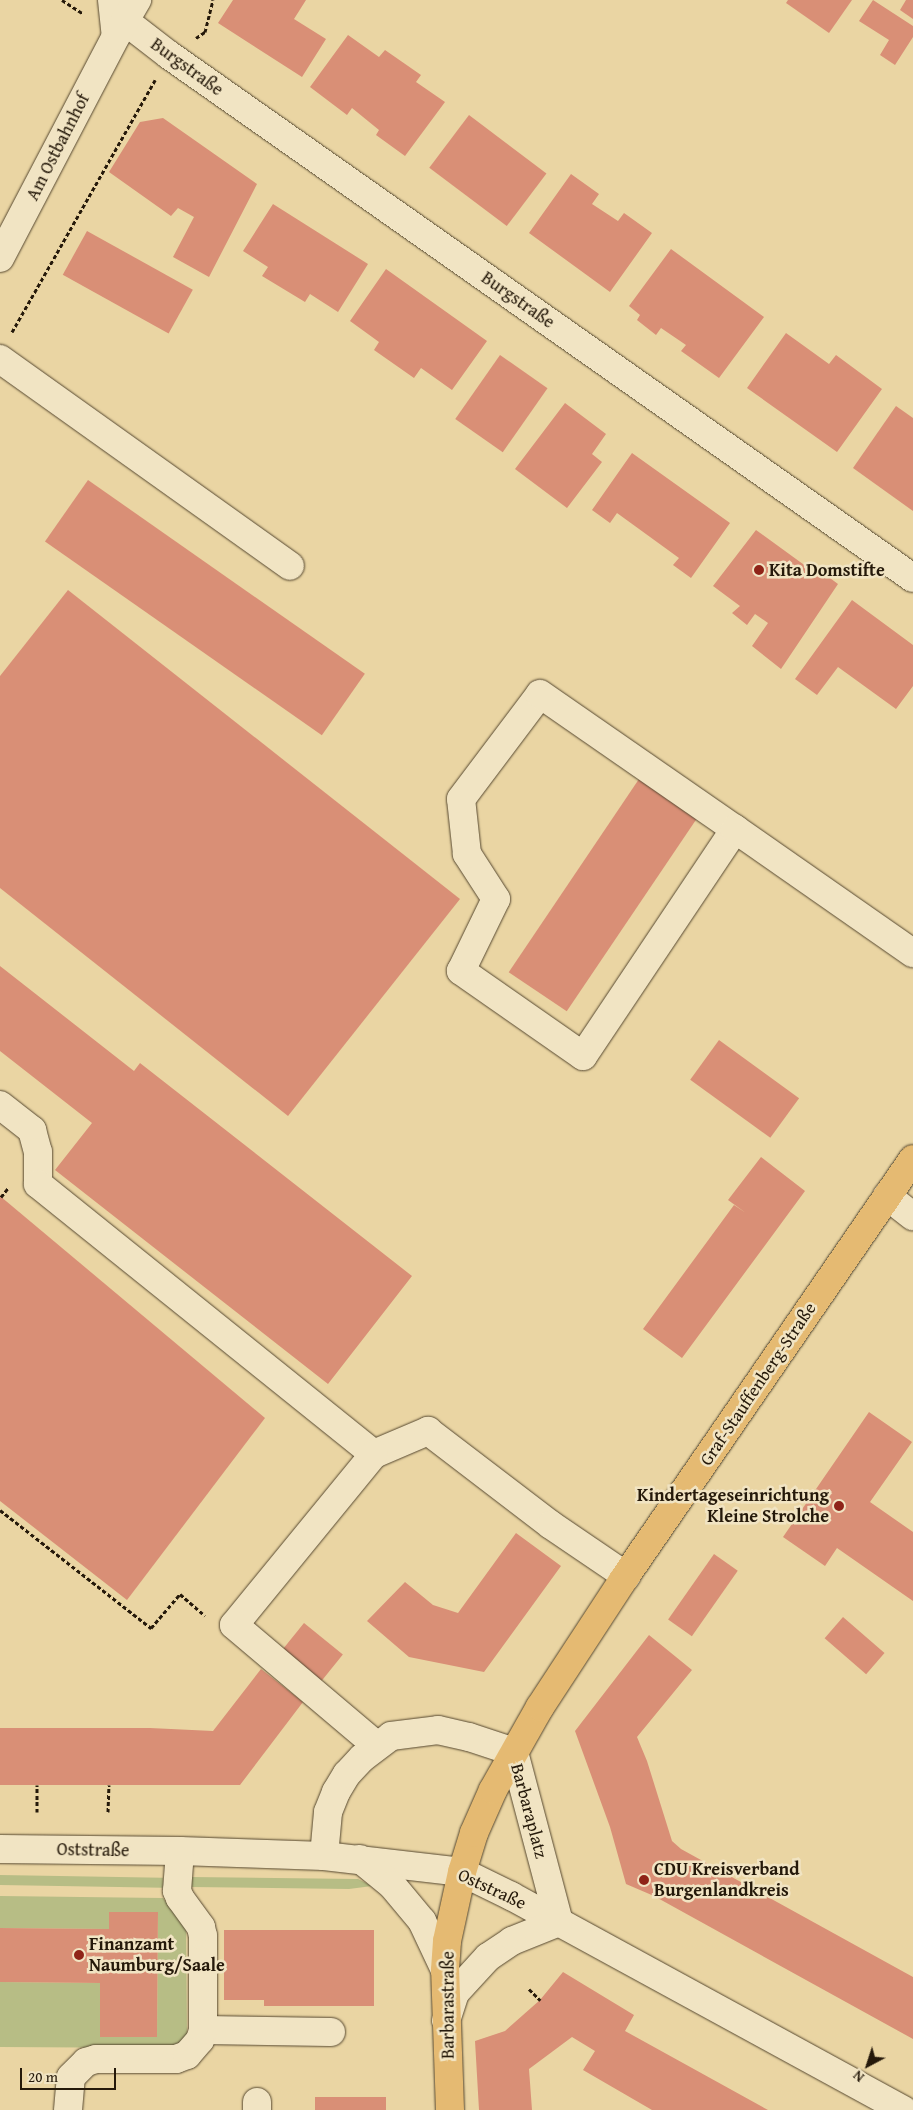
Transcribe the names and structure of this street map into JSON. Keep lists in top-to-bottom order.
{
  "streets": {
    "main road": ["Graf-Stauffenberg-Straße", "Barbarastraße"],
    "street": [
      "Burgstraße",
      "Am Ostbahnhof",
      "Barbaraplatz",
      "Oststraße"
    ]
  },
  "crossings": [
    ["Burgstraße", "Am Ostbahnhof"],
    ["Graf-Stauffenberg-Straße", "Barbaraplatz"],
    ["Graf-Stauffenberg-Straße", "Oststraße"],
    ["Graf-Stauffenberg-Straße", "Barbarastraße"],
    ["Barbaraplatz", "Oststraße"],
    ["Oststraße", "Barbarastraße"]
  ],
  "places": [
    "Kita Domstifte",
    "Kindertageseinrichtung Kleine Strolche",
    "CDU Kreisverband Burgenlandkreis",
    "Finanzamt Naumburg/Saale"
  ],
  "scale_bar": "20 m",
  "north": "bottom left"
}
